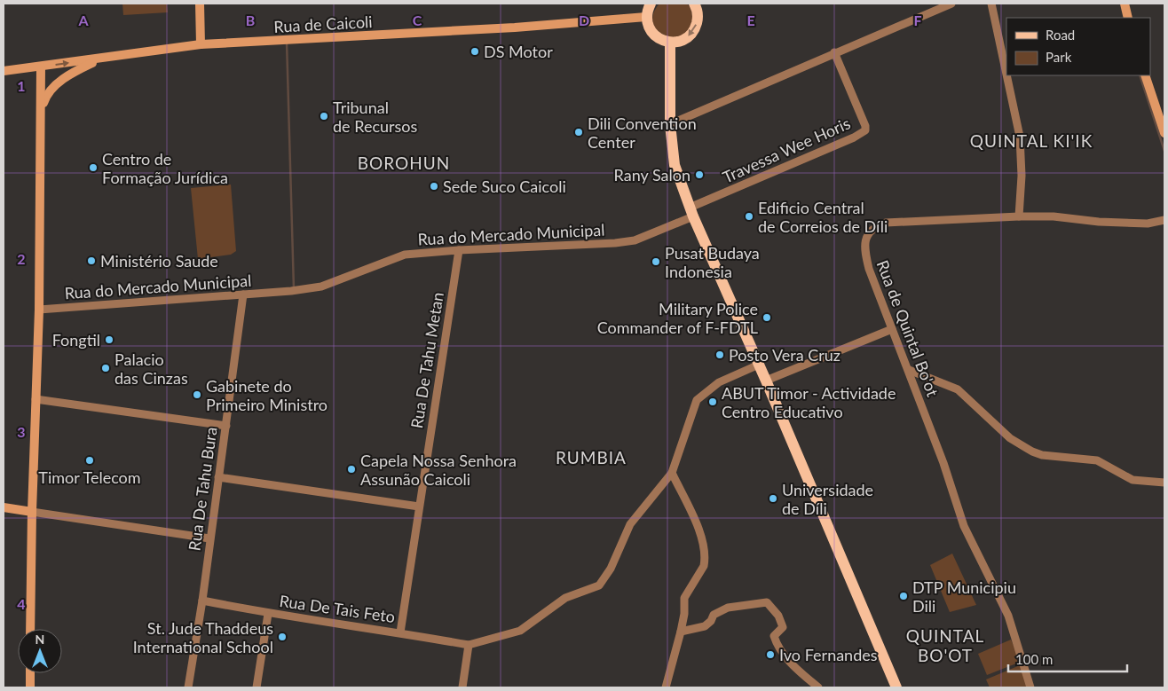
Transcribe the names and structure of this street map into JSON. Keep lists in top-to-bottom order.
{
  "streets": {
    "street": [
      "Rua de Caicoli",
      "Travessa Wee Horis",
      "Rua do Mercado Municipal",
      "Rua de Quintal Bo'ot",
      "Rua De Tahu Metan",
      "Rua De Tahu Bura",
      "Rua De Tais Feto"
    ]
  },
  "crossings": [
    ["Travessa Wee Horis", "Rua do Mercado Municipal"],
    ["Rua do Mercado Municipal", "Rua De Tahu Metan"],
    ["Rua do Mercado Municipal", "Rua De Tahu Bura"],
    ["Rua De Tahu Metan", "Rua De Tais Feto"],
    ["Rua De Tahu Bura", "Rua De Tais Feto"]
  ],
  "districts": [
    "QUINTAL KI'IK",
    "BOROHUN",
    "RUMBIA",
    "QUINTAL BO'OT"
  ],
  "places": [
    "DS Motor",
    "Tribunal de Recursos",
    "Dili Convention Center",
    "Centro de Formação Jurídica",
    "Rany Salon",
    "Sede Suco Caicoli",
    "Edificio Central de Correios de Díli",
    "Ministério Saude",
    "Pusat Budaya Indonesia",
    "Military Police Commander of F-FDTL",
    "Fongtil",
    "Posto Vera Cruz",
    "Palacio das Cinzas",
    "Gabinete do Primeiro Ministro",
    "ABUT Timor - Actividade Centro Educativo",
    "Timor Telecom",
    "Capela Nossa Senhora Assunão Caicoli",
    "Universidade de Díli",
    "DTP Municipiu Dili",
    "St. Jude Thaddeus International School",
    "Ivo Fernandes"
  ],
  "legend": ["Road", "Park"],
  "scale_bar": "100 m",
  "north": "top",
  "grid": {
    "columns": [
      "A",
      "B",
      "C",
      "D",
      "E",
      "F"
    ],
    "rows": [
      "1",
      "2",
      "3",
      "4"
    ]
  }
}
